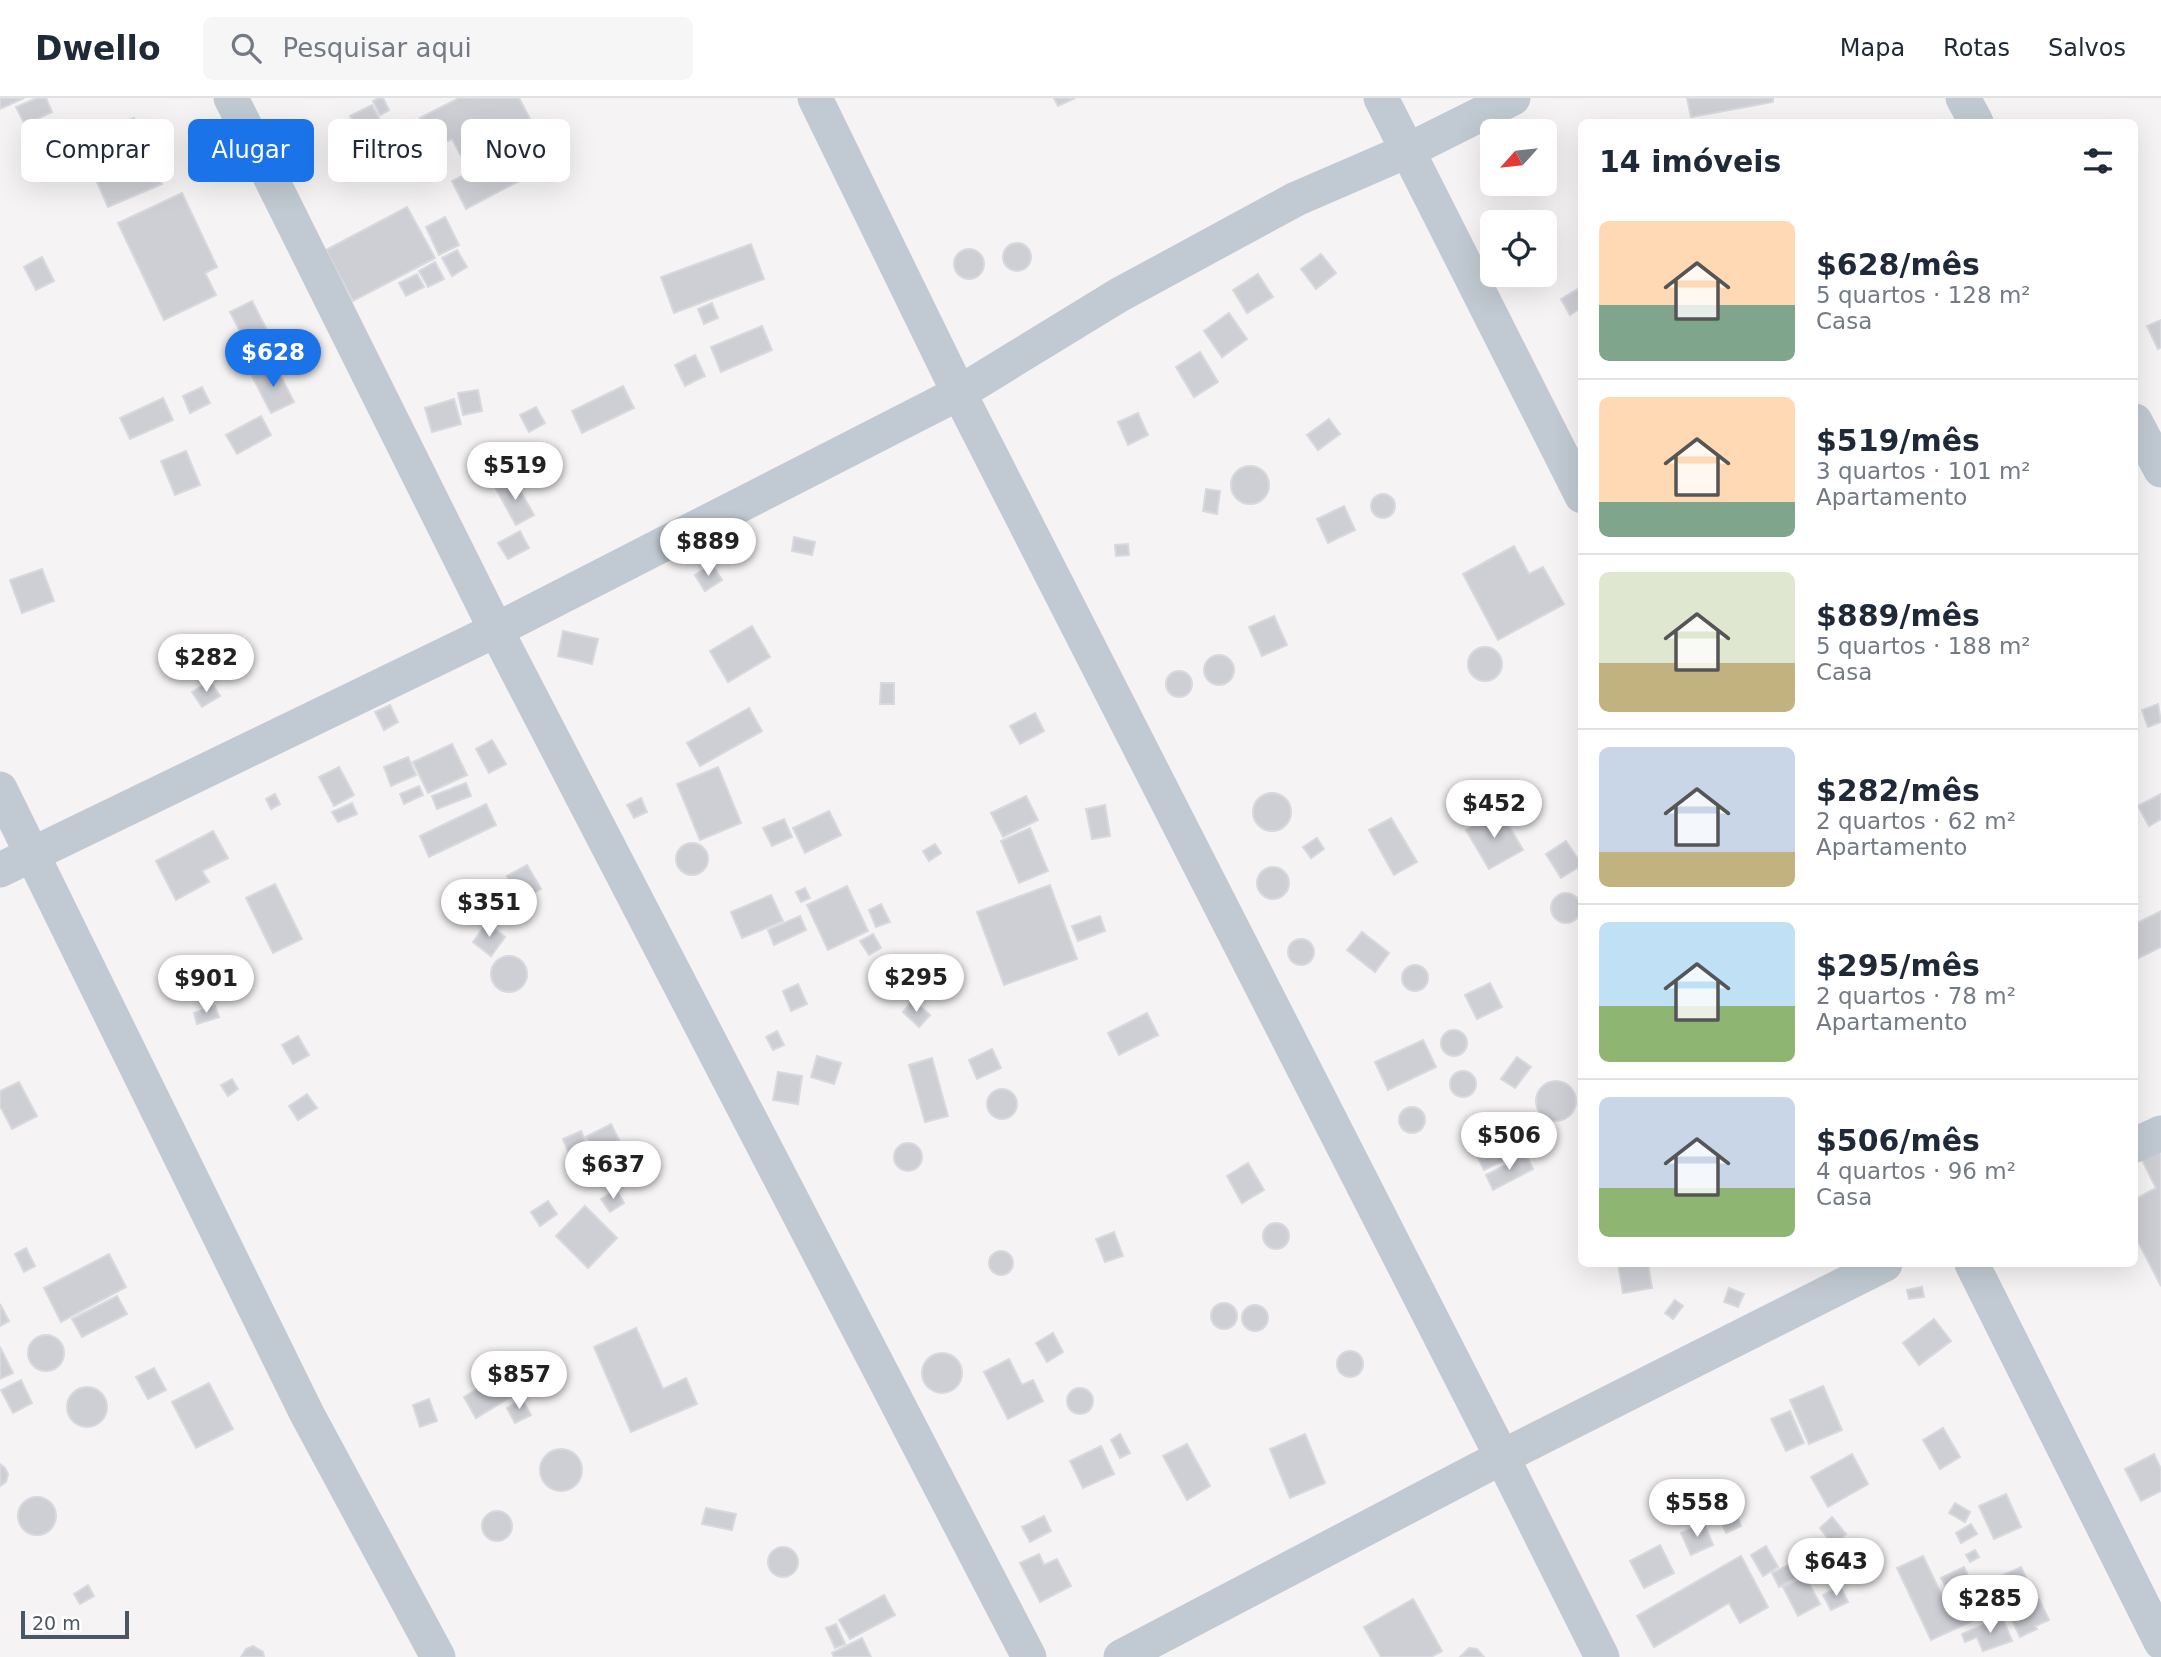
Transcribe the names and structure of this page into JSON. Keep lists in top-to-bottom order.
{
  "scale_bar": "20 m",
  "north": "bottom left",
  "page": {
    "header": "Dwello",
    "search": "Pesquisar aqui",
    "nav": ["Mapa", "Rotas", "Salvos"],
    "chip": [
      "Comprar",
      "Alugar",
      "Filtros",
      "Novo"
    ],
    "heading": "14 imóveis",
    "list": [
      {
        "name": "$628/mês",
        "note": "5 quartos · 128 m² · Casa"
      },
      {
        "name": "$519/mês",
        "note": "3 quartos · 101 m² · Apartamento"
      },
      {
        "name": "$889/mês",
        "note": "5 quartos · 188 m² · Casa"
      },
      {
        "name": "$282/mês",
        "note": "2 quartos · 62 m² · Apartamento"
      },
      {
        "name": "$295/mês",
        "note": "2 quartos · 78 m² · Apartamento"
      },
      {
        "name": "$506/mês",
        "note": "4 quartos · 96 m² · Casa"
      }
    ],
    "price": [
      "$628",
      "$519",
      "$889",
      "$282",
      "$452",
      "$351",
      "$295",
      "$901",
      "$506",
      "$637",
      "$857",
      "$558",
      "$643",
      "$285"
    ],
    "scale": "20 m"
  }
}
